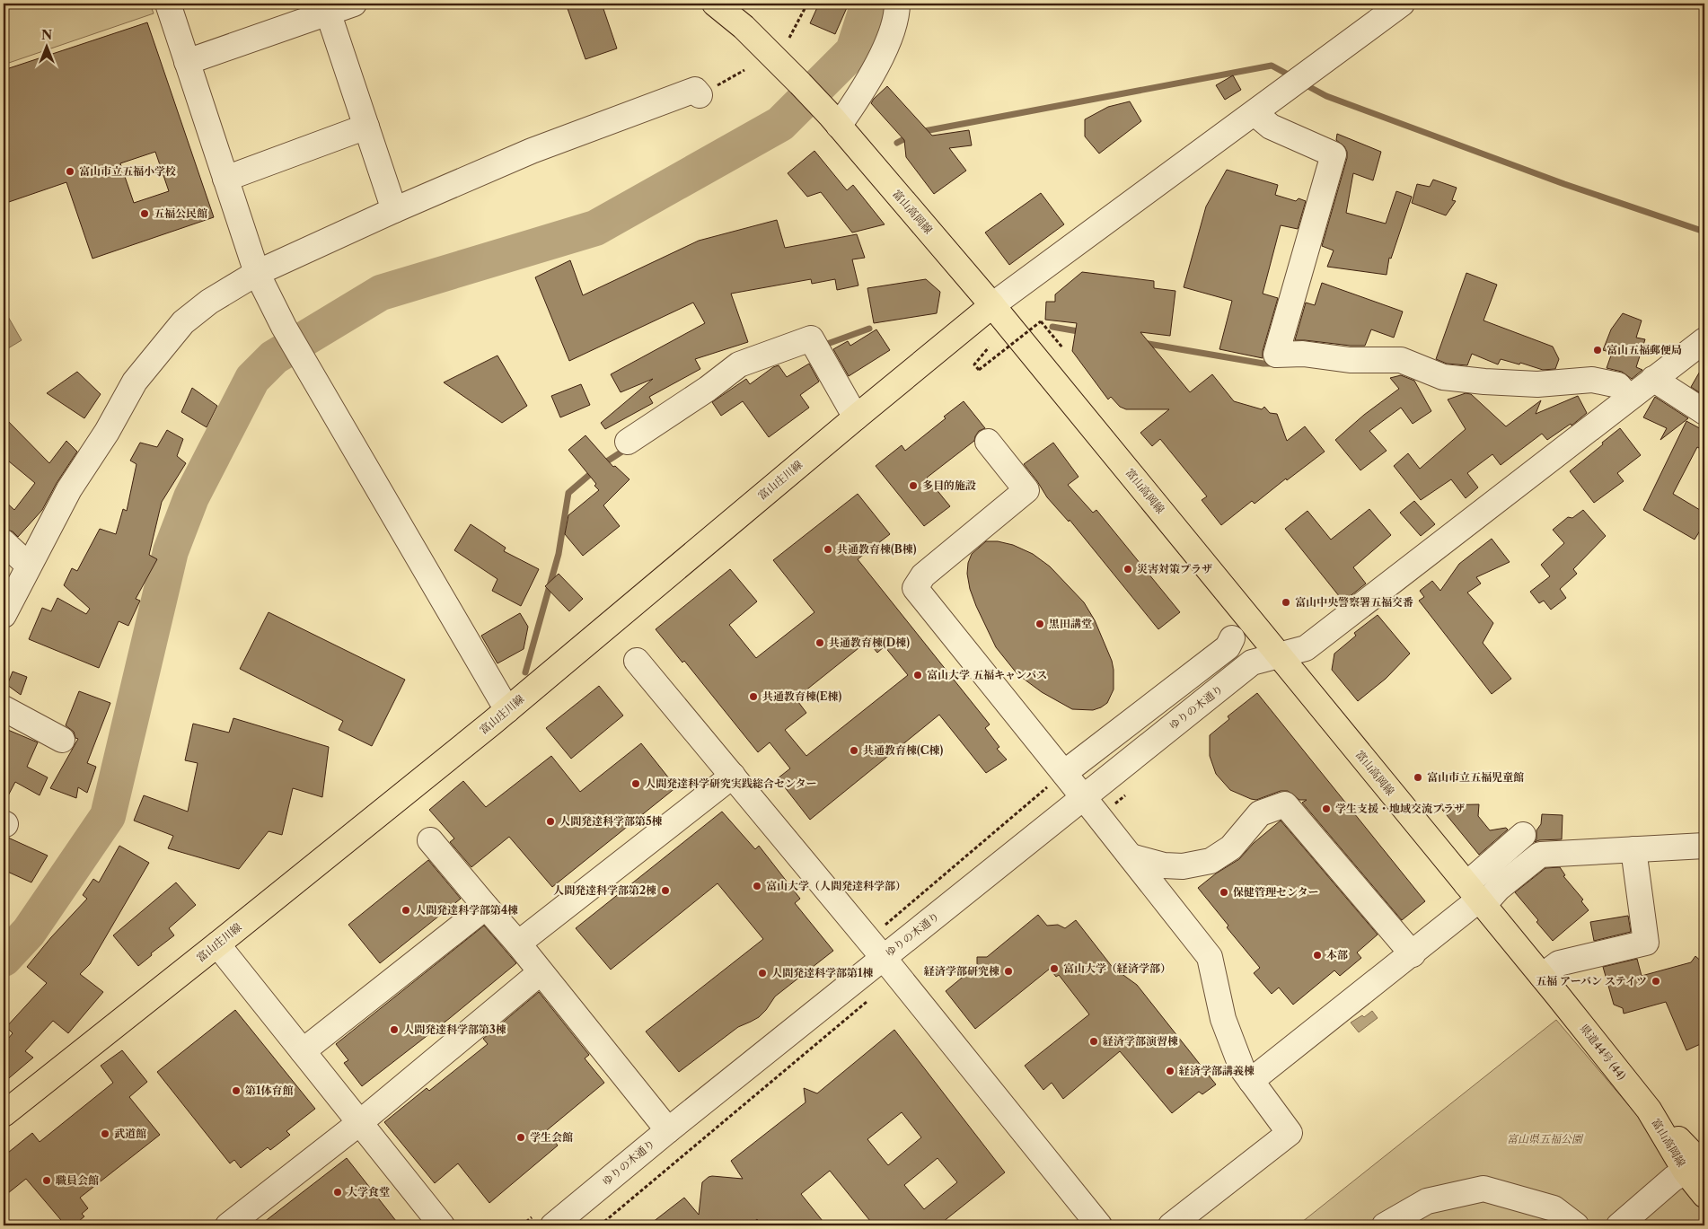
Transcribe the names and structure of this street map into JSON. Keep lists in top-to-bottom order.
{
  "streets": {
    "main road": ["富山高岡線", "富山庄川線", "県道44号 (44)"],
    "street": ["ゆりの木通り"]
  },
  "crossings": [
    ["富山高岡線", "富山庄川線"],
    ["富山高岡線", "ゆりの木通り"],
    ["富山高岡線", "県道44号 (44)"]
  ],
  "parks": ["富山県五福公園"],
  "places": [
    "富山市立五福小学校",
    "五福公民館",
    "富山五福郵便局",
    "多目的施設",
    "共通教育棟(B棟)",
    "災害対策プラザ",
    "富山中央警察署五福交番",
    "黒田講堂",
    "共通教育棟(D棟)",
    "富山大学 五福キャンパス",
    "共通教育棟(E棟)",
    "共通教育棟(C棟)",
    "富山市立五福児童館",
    "人間発達科学研究実践総合センター",
    "学生支援・地域交流プラザ",
    "人間発達科学部第5棟",
    "富山大学（人間発達科学部）",
    "人間発達科学部第2棟",
    "保健管理センター",
    "人間発達科学部第4棟",
    "本部",
    "富山大学（経済学部）",
    "経済学部研究棟",
    "人間発達科学部第1棟",
    "五福 アーバン ステイツ",
    "人間発達科学部第3棟",
    "経済学部演習棟",
    "経済学部講義棟",
    "第1体育館",
    "武道館",
    "学生会館",
    "職員会館",
    "大学食堂"
  ],
  "north": "top"
}
